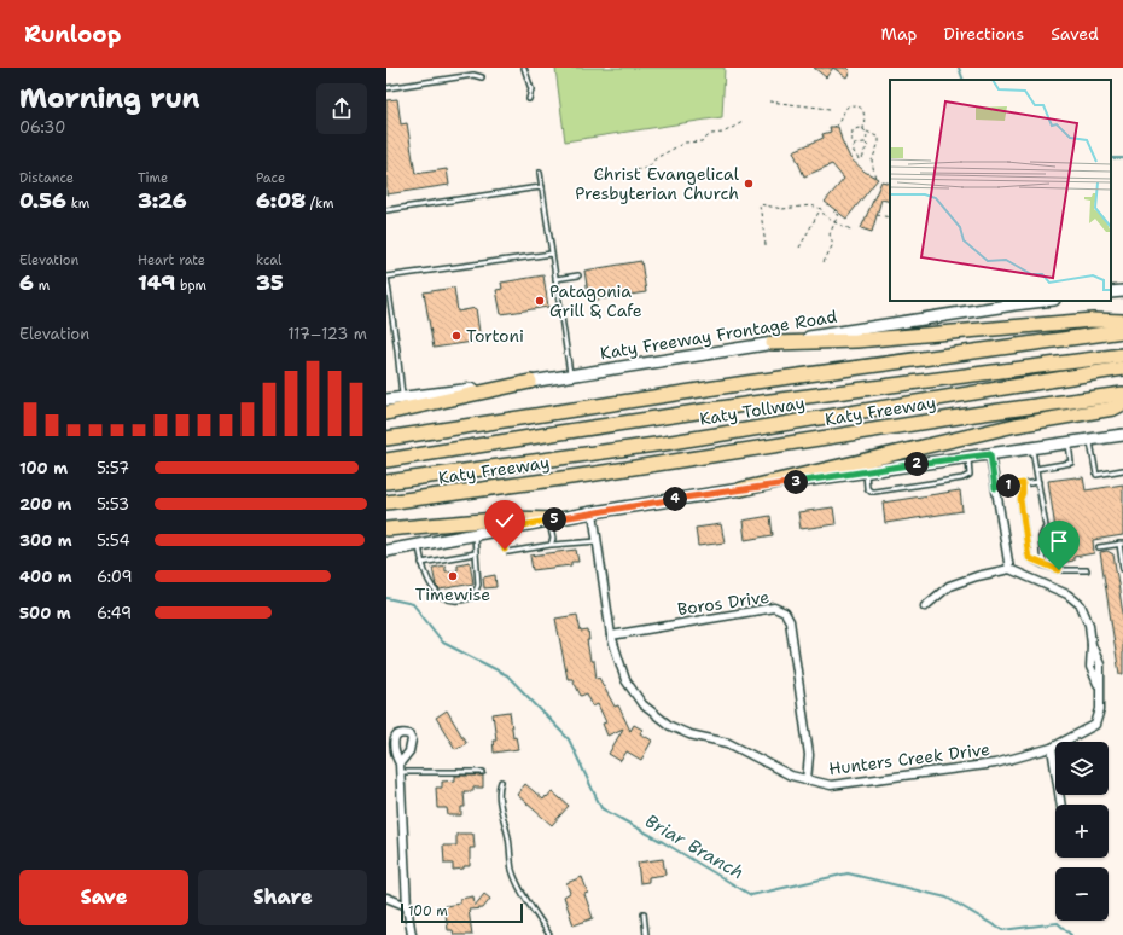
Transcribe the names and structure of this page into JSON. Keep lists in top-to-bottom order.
{
  "streets": {
    "highway": ["Katy Tollway", "Katy Freeway"],
    "main road": ["Katy Freeway Frontage Road"],
    "street": ["Boros Drive", "Hunters Creek Drive"]
  },
  "crossings": [
    ["Boros Drive", "Hunters Creek Drive"]
  ],
  "water": ["Briar Branch"],
  "places": [
    "Christ Evangelical Presbyterian Church",
    "Patagonia Grill & Cafe",
    "Tortoni",
    "Timewise"
  ],
  "scale_bar": "100 m",
  "page": {
    "header": "Runloop",
    "nav": ["Map", "Directions", "Saved"],
    "heading": ["Morning run", "06:30"],
    "stats": [
      ["Distance", "0.56 km"],
      ["Time", "3:26"],
      ["Pace", "6:08 /km"],
      ["Elevation", "6 m"],
      ["Heart rate", "149 bpm"],
      ["kcal", "35"]
    ],
    "chart": ["Elevation", "117–123 m"],
    "list": [
      {
        "name": "100 m",
        "note": "5:57"
      },
      {
        "name": "200 m",
        "note": "5:53"
      },
      {
        "name": "300 m",
        "note": "5:54"
      },
      {
        "name": "400 m",
        "note": "6:09"
      },
      {
        "name": "500 m",
        "note": "6:49"
      }
    ],
    "pins": [
      "2",
      "3",
      "1",
      "4",
      "5"
    ],
    "map_buttons": ["+", "−"],
    "buttons": ["Save", "Share"],
    "scale": "100 m"
  }
}
